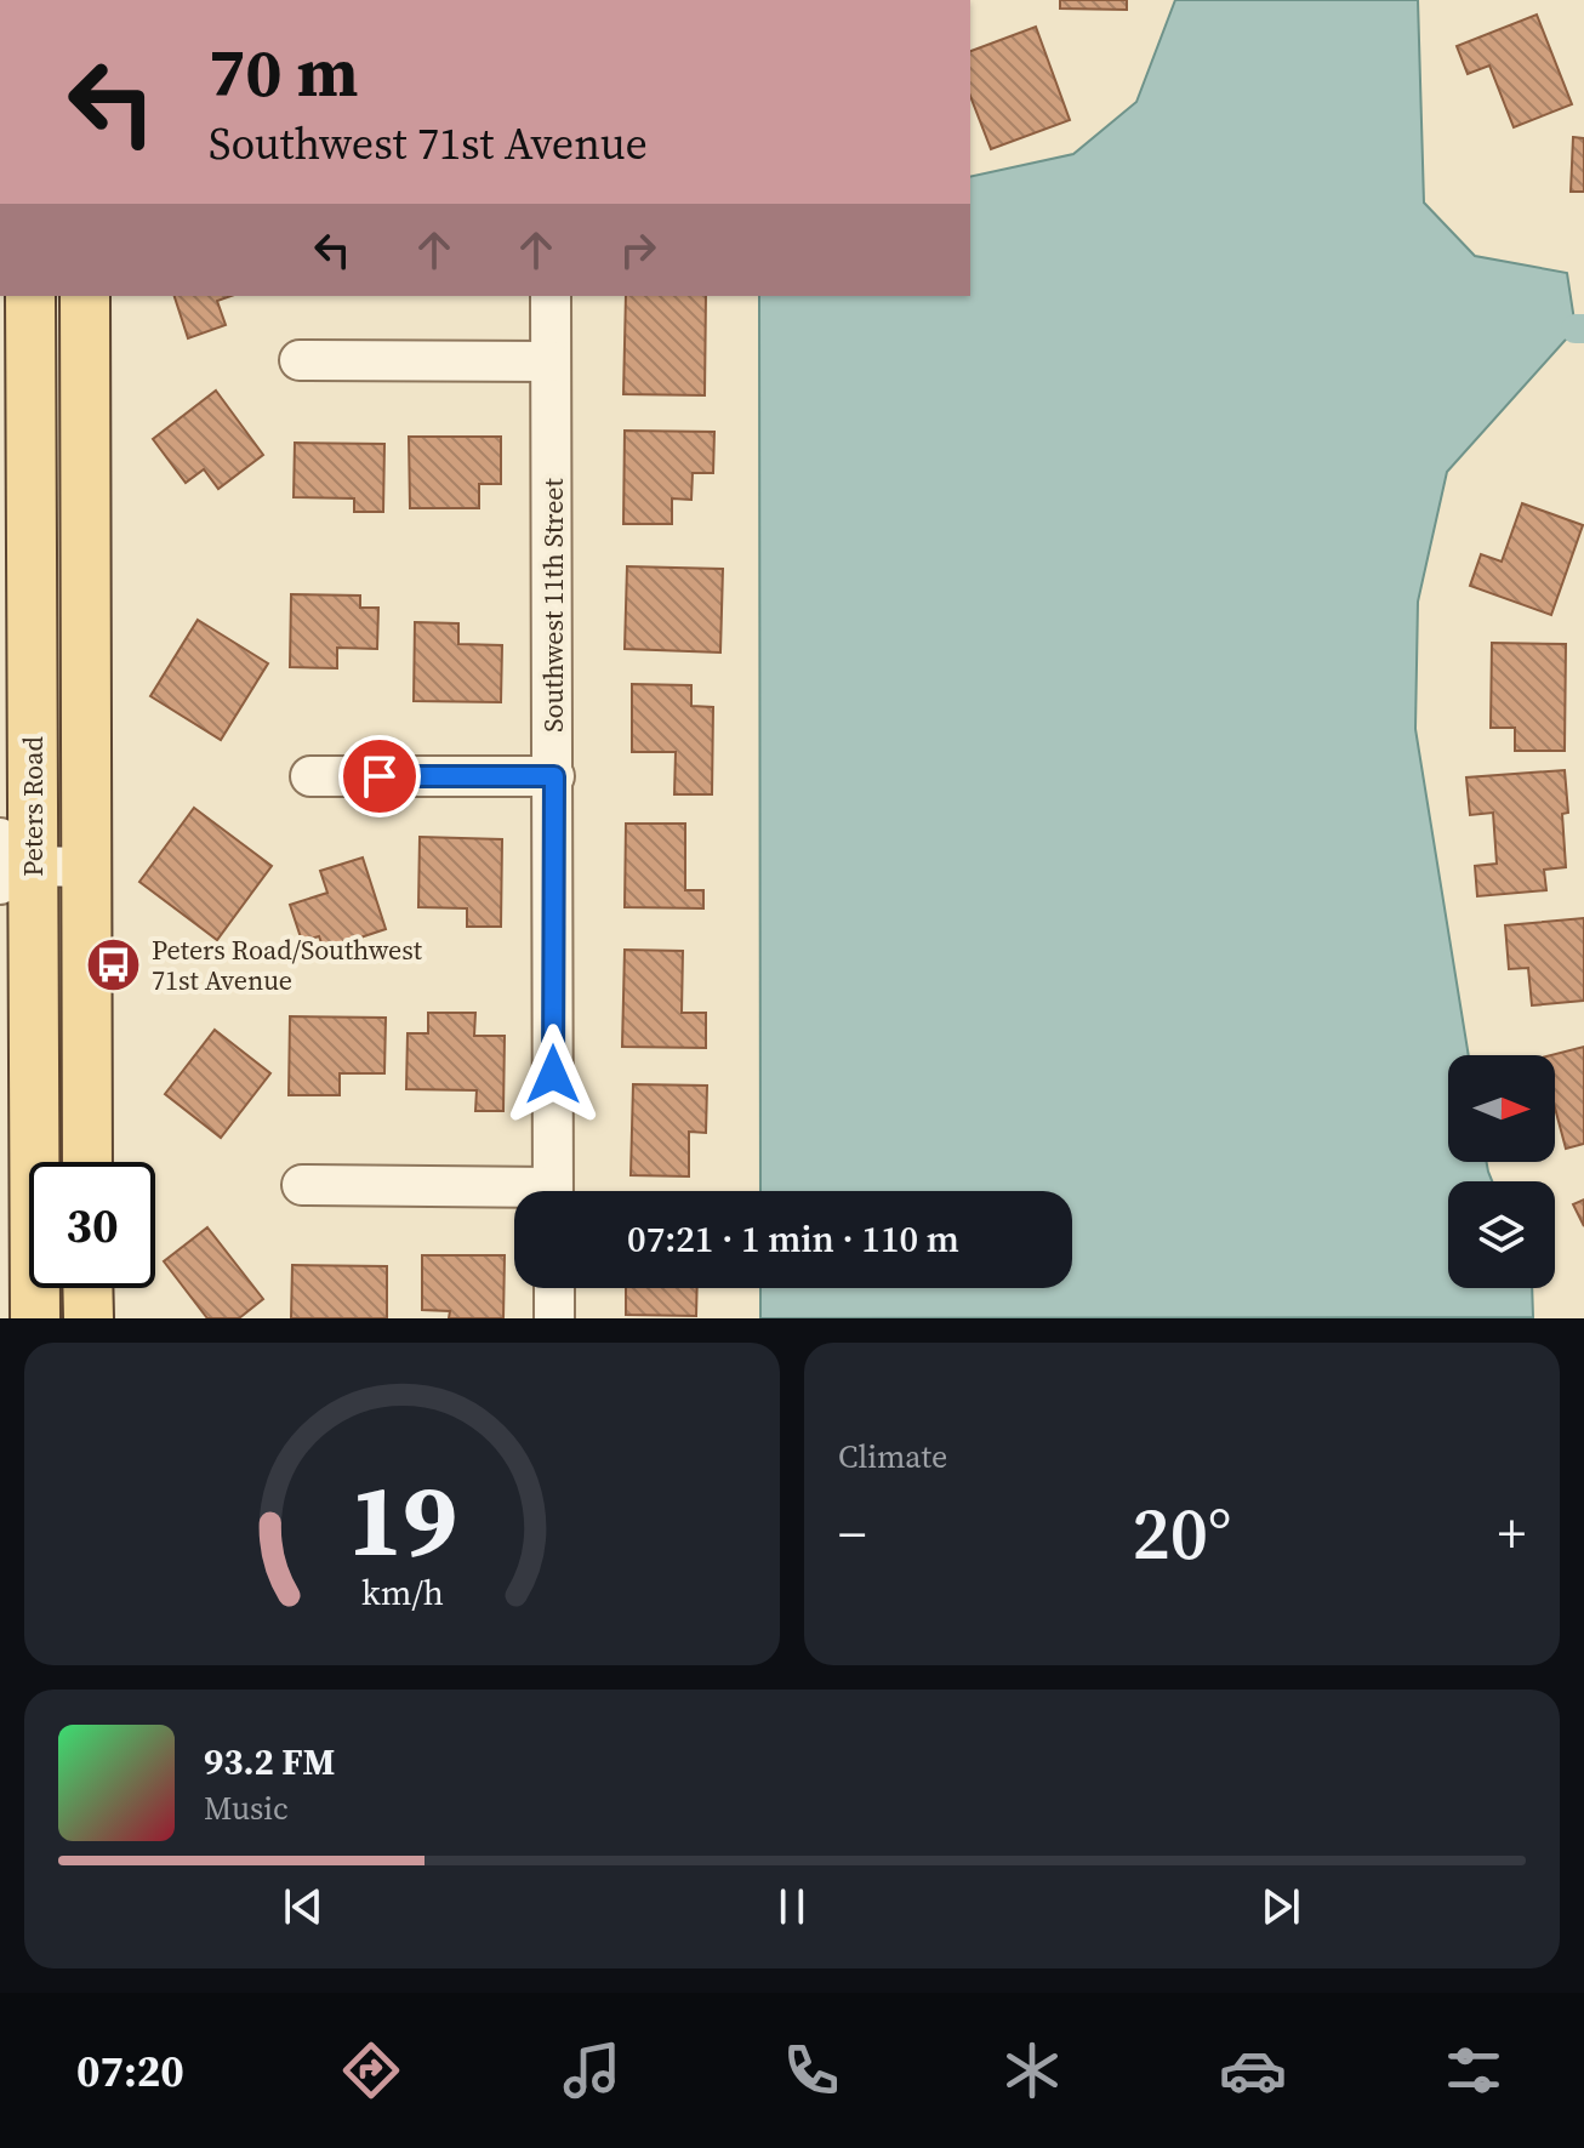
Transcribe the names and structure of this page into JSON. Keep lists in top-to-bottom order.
{
  "streets": {
    "main road": ["Peters Road"],
    "street": ["Southwest 11th Street"]
  },
  "places": {
    "bus stop": ["Peters Road/Southwest 71st Avenue"]
  },
  "north": "right",
  "page": {
    "turn": ["70 m", "Southwest 71st Avenue"],
    "limit": "30",
    "trip": "07:21 · 1 min · 110 m",
    "tile": "Climate",
    "heat": ["−", "20°", "+"],
    "song": ["93.2 FM", "Music"],
    "tabs": "07:20",
    "gauge": ["19", "km/h"]
  }
}
